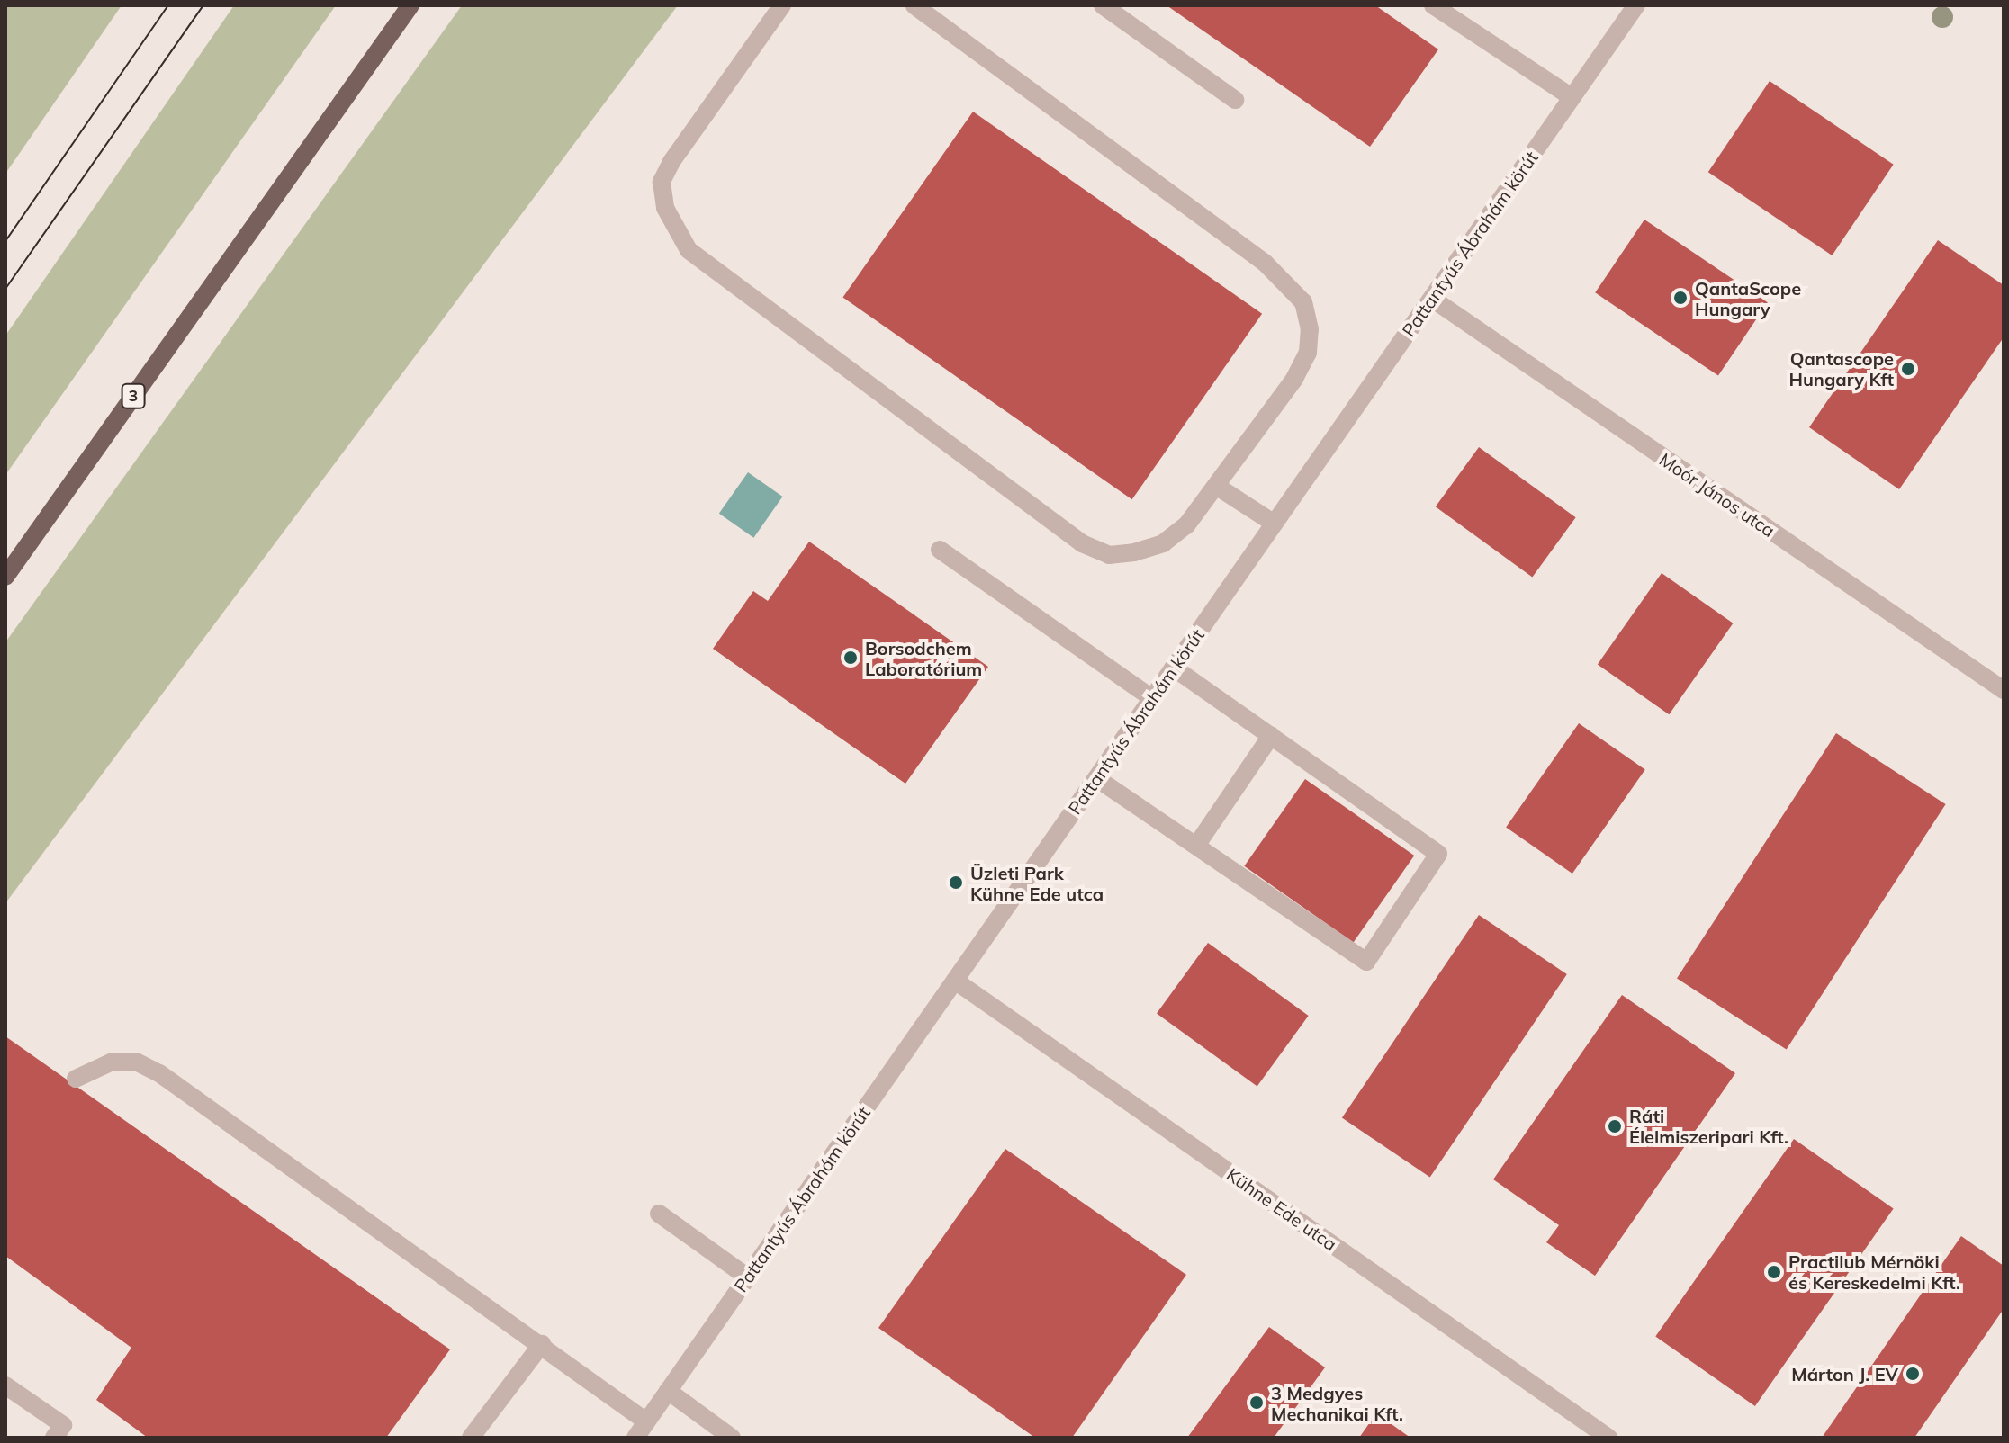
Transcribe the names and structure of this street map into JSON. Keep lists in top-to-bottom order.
{
  "streets": {
    "main road": ["3"],
    "street": ["Pattantyús Ábrahám körút", "Moór János utca", "Kühne Ede utca"]
  },
  "crossings": [
    ["Pattantyús Ábrahám körút", "Moór János utca"],
    ["Pattantyús Ábrahám körút", "Kühne Ede utca"]
  ],
  "places": [
    "QantaScope Hungary",
    "Qantascope Hungary Kft",
    "Borsodchem Laboratórium",
    "Üzleti Park Kühne Ede utca",
    "Ráti Élelmiszeripari Kft.",
    "Practilub Mérnöki és Kereskedelmi Kft.",
    "Márton J. EV",
    "3 Medgyes Mechanikai Kft."
  ]
}
